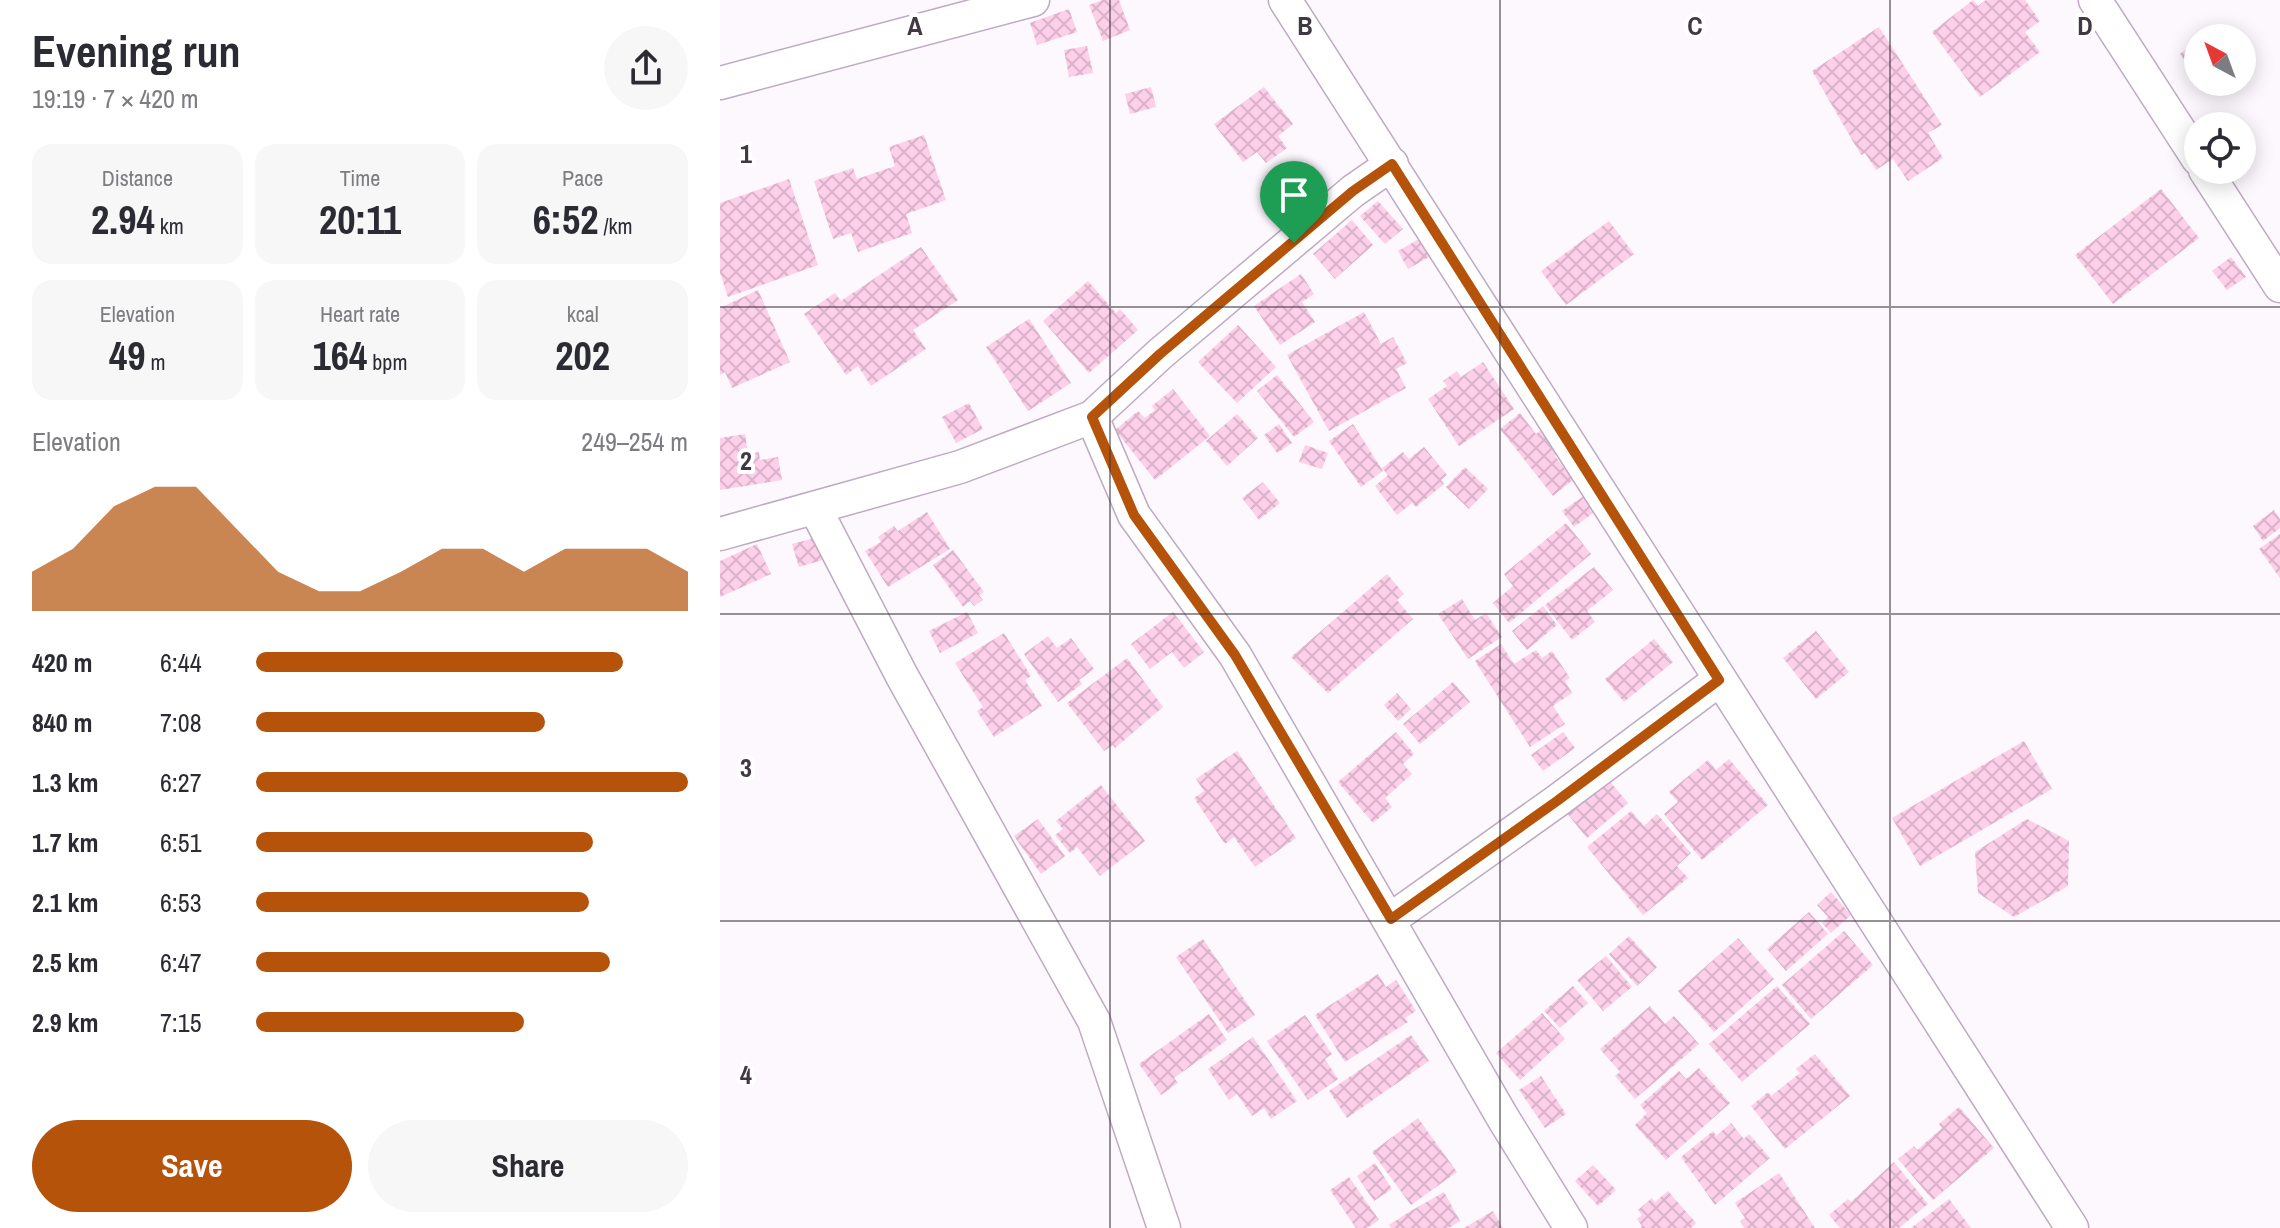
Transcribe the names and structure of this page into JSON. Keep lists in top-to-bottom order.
{
  "north": "top left",
  "page": {
    "heading": ["Evening run", "19:19 · 7 × 420 m"],
    "stats": [
      ["Distance", "2.94 km"],
      ["Time", "20:11"],
      ["Pace", "6:52 /km"],
      ["Elevation", "49 m"],
      ["Heart rate", "164 bpm"],
      ["kcal", "202"]
    ],
    "chart": ["Elevation", "249–254 m"],
    "list": [
      {
        "name": "420 m",
        "note": "6:44"
      },
      {
        "name": "840 m",
        "note": "7:08"
      },
      {
        "name": "1.3 km",
        "note": "6:27"
      },
      {
        "name": "1.7 km",
        "note": "6:51"
      },
      {
        "name": "2.1 km",
        "note": "6:53"
      },
      {
        "name": "2.5 km",
        "note": "6:47"
      },
      {
        "name": "2.9 km",
        "note": "7:15"
      }
    ],
    "buttons": ["Save", "Share"]
  },
  "grid": {
    "columns": [
      "A",
      "B",
      "C",
      "D"
    ],
    "rows": [
      "1",
      "2",
      "3",
      "4"
    ]
  }
}
